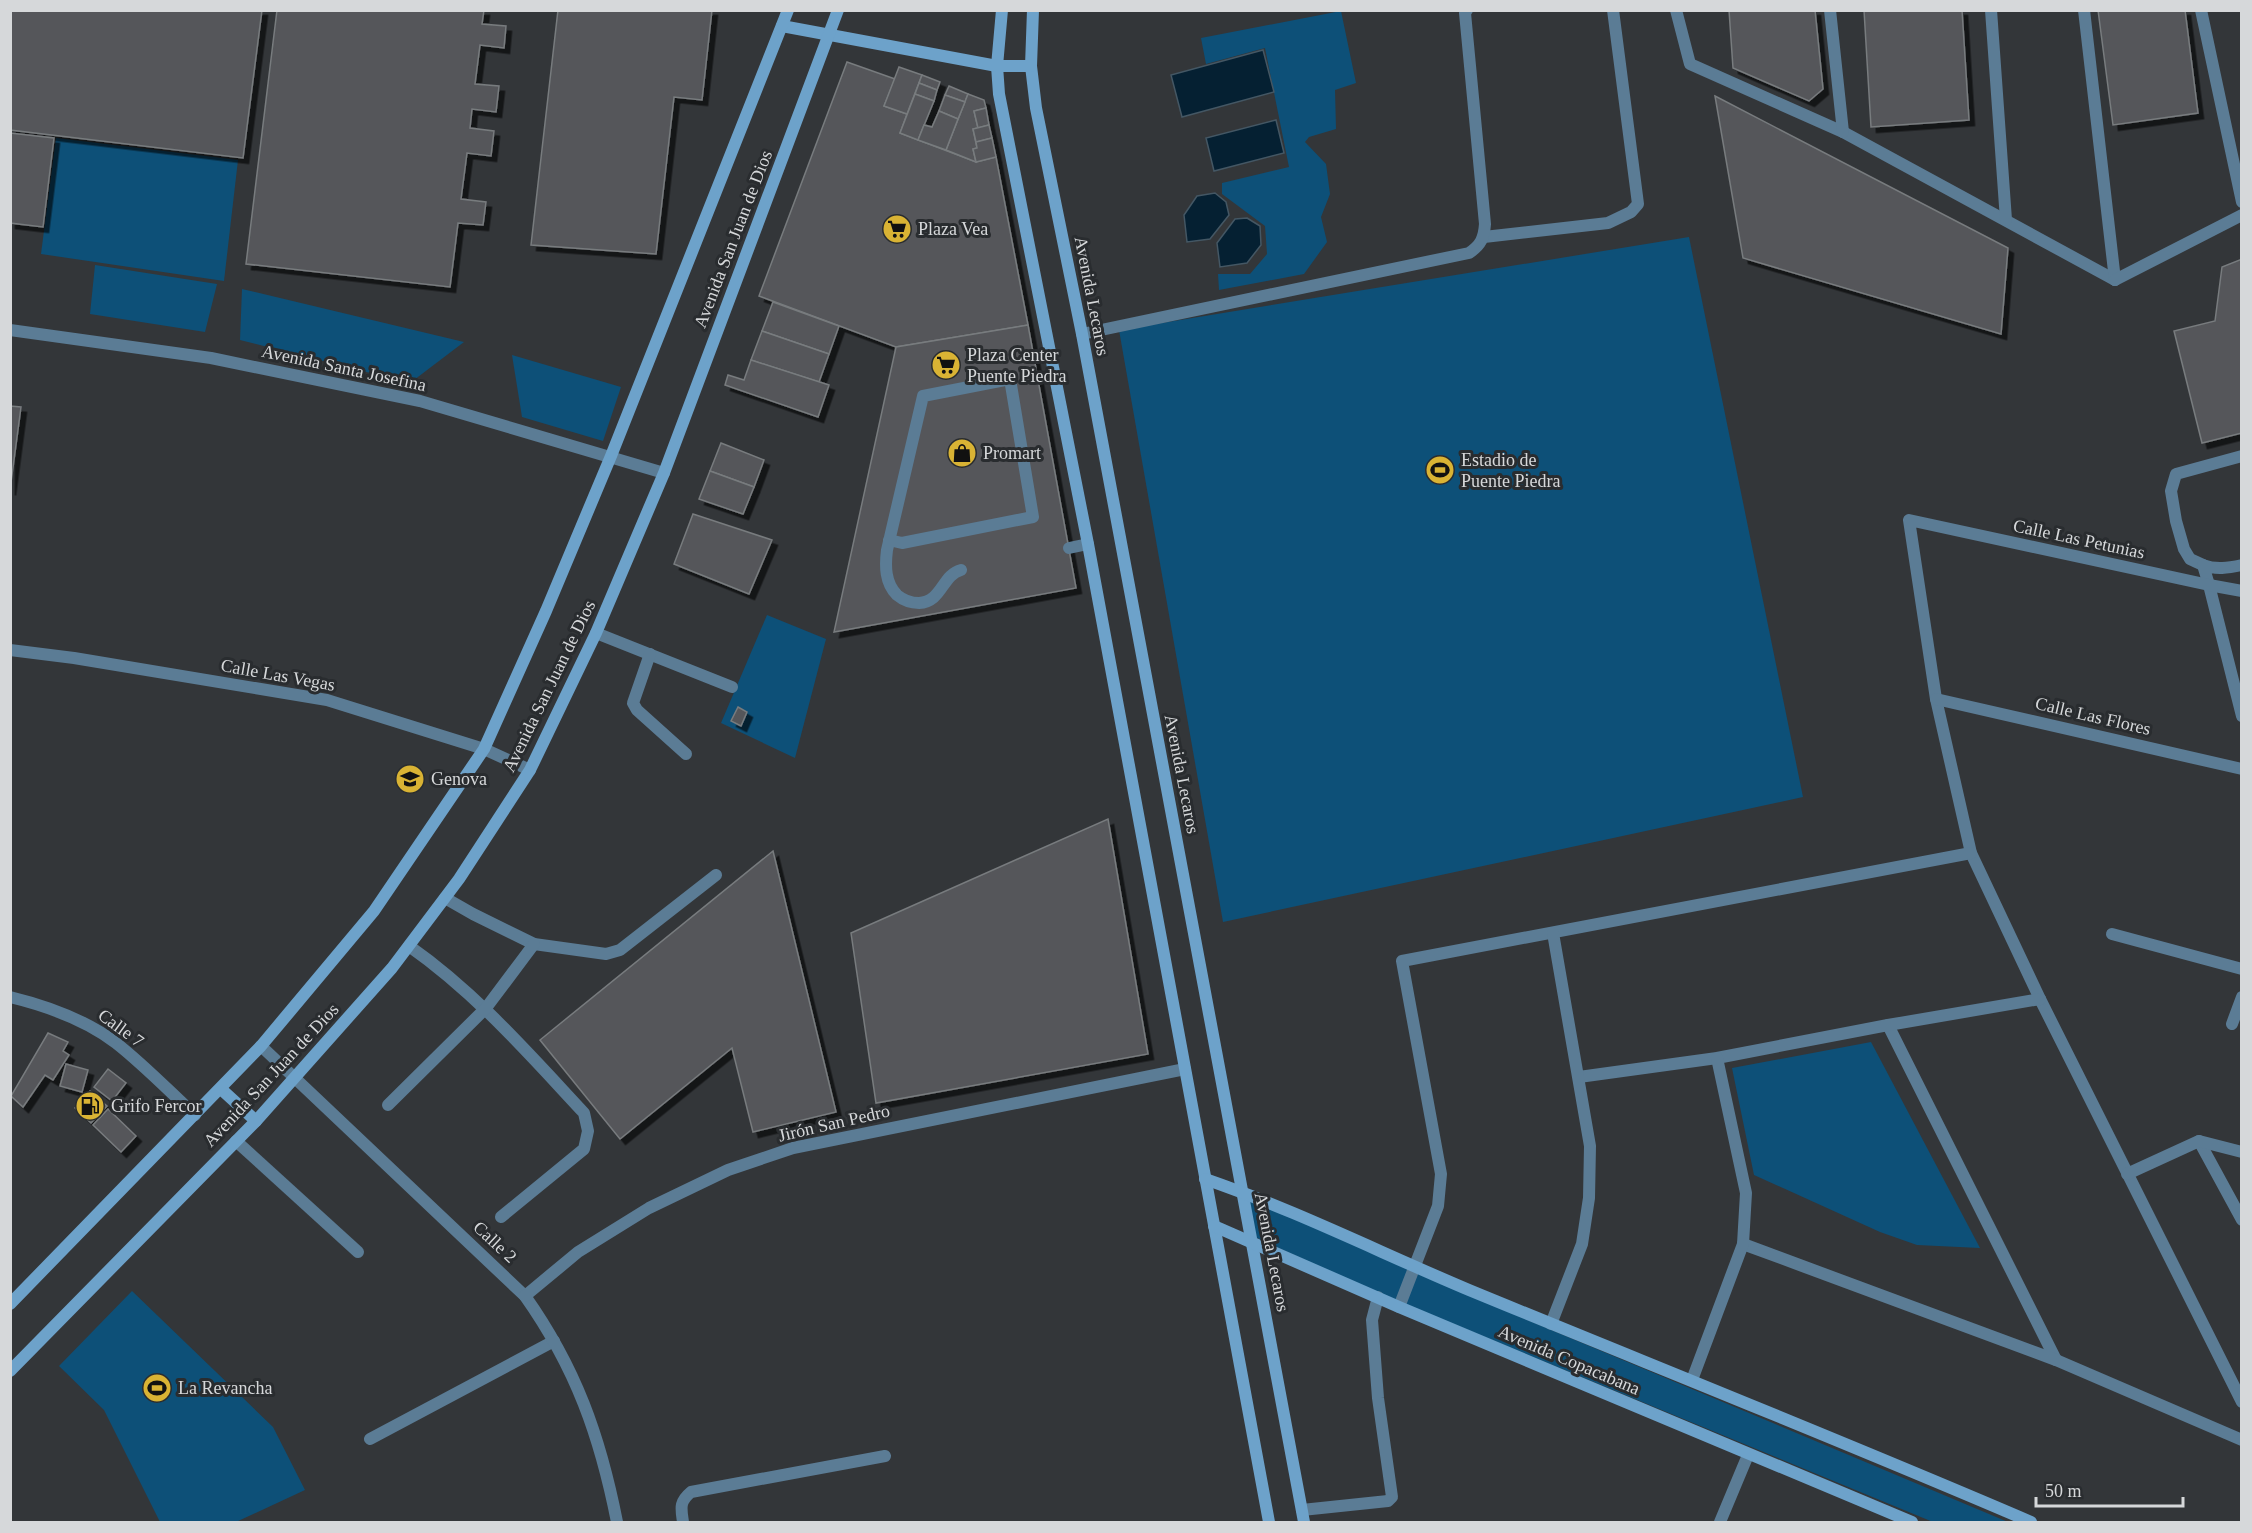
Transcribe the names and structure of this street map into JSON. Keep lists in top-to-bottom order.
{
  "streets": {
    "main road": ["Avenida San Juan de Dios", "Avenida Lecaros", "Avenida Copacabana"],
    "street": [
      "Avenida Santa Josefina",
      "Calle Las Petunias",
      "Calle Las Vegas",
      "Calle Las Flores",
      "Calle 7",
      "Jirón San Pedro",
      "Calle 2"
    ]
  },
  "crossings": [
    ["Avenida San Juan de Dios", "Avenida Santa Josefina"],
    ["Avenida San Juan de Dios", "Calle Las Vegas"],
    ["Avenida San Juan de Dios", "Calle 7"],
    ["Avenida San Juan de Dios", "Calle 2"],
    ["Avenida Lecaros", "Avenida Copacabana"],
    ["Calle Las Petunias", "Calle Las Flores"],
    ["Jirón San Pedro", "Calle 2"]
  ],
  "places": {
    "supermarket": ["Plaza Vea", "Plaza Center Puente Piedra"],
    "shop": ["Promart"],
    "sports": ["Estadio de Puente Piedra", "La Revancha"],
    "school or university": ["Genova"],
    "fuel station": ["Grifo Fercor"]
  },
  "scale_bar": "50 m"
}
